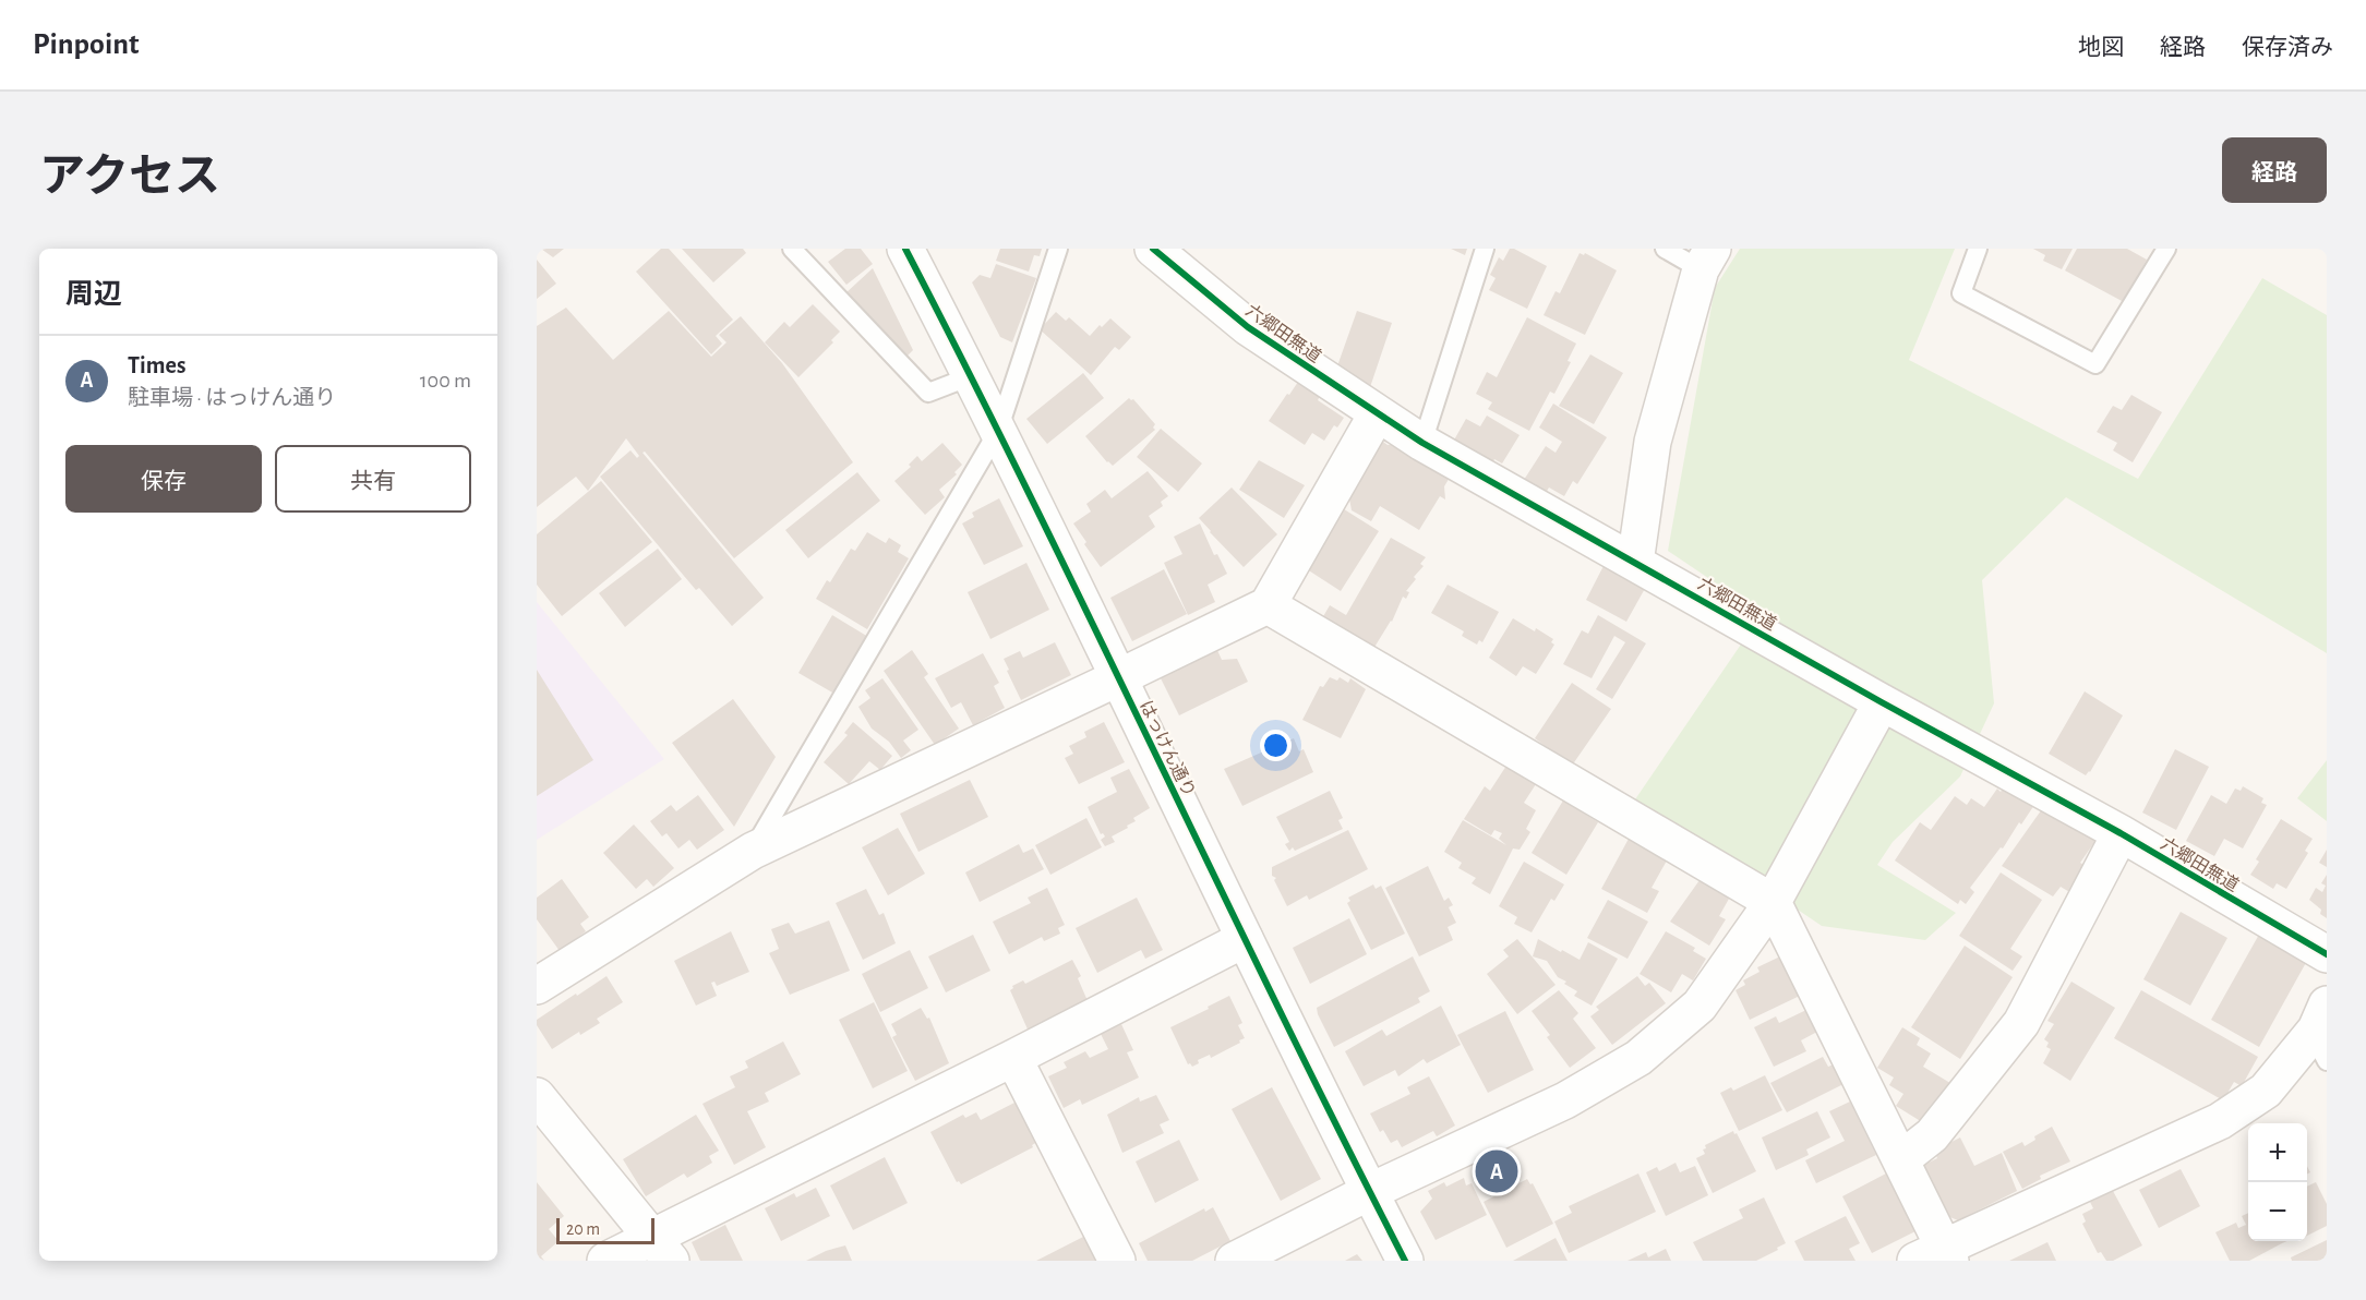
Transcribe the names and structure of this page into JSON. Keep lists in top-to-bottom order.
{
  "streets": {
    "street": ["六郷田無道", "はっけん通り"]
  },
  "scale_bar": "20 m",
  "page": {
    "header": "Pinpoint",
    "nav": ["地図", "経路", "保存済み"],
    "title": "アクセス",
    "buttons": [
      "経路",
      ["保存", "共有"]
    ],
    "heading": "周辺",
    "list": [
      {
        "mark": "A",
        "name": "Times",
        "note": "駐車場 · はっけん通り",
        "value": "100 m"
      }
    ],
    "map_buttons": ["+", "−"],
    "pins": "A",
    "scale": "20 m"
  }
}
